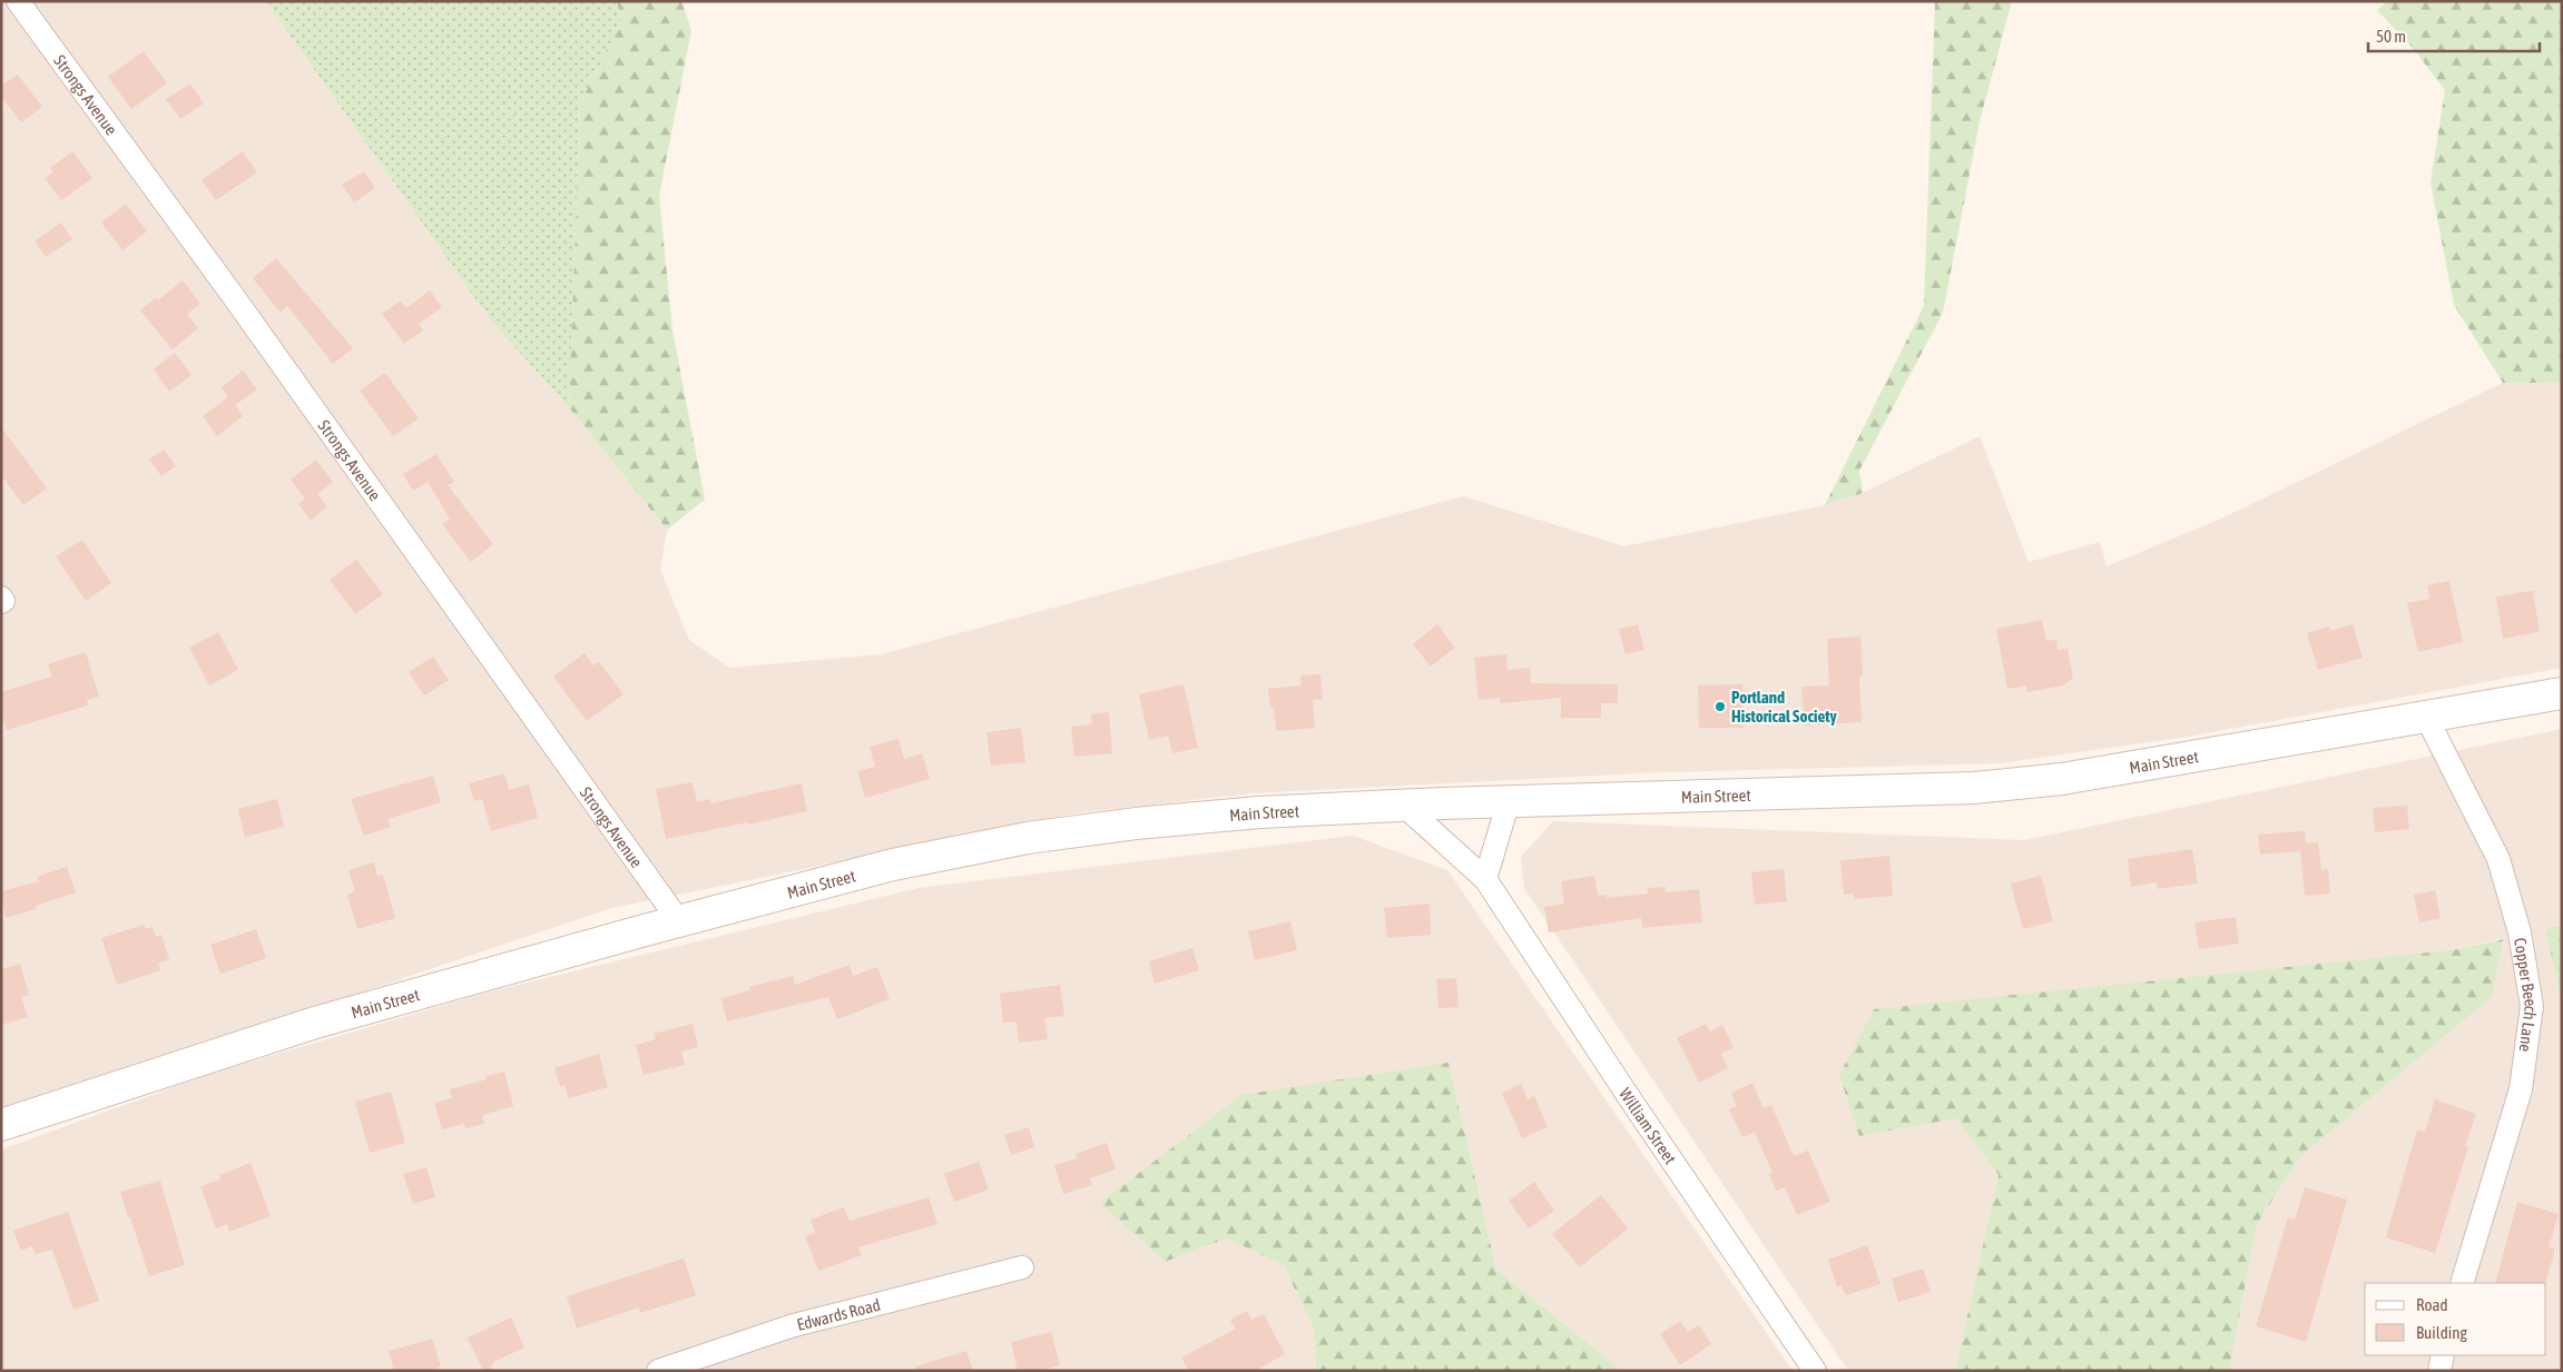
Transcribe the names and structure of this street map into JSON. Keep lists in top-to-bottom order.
{
  "streets": {
    "main road": ["Main Street"],
    "street": [
      "Strongs Avenue",
      "Copper Beech Lane",
      "William Street",
      "Edwards Road"
    ]
  },
  "crossings": [
    ["Strongs Avenue", "Main Street"],
    ["Main Street", "Copper Beech Lane"],
    ["Main Street", "William Street"]
  ],
  "places": ["Portland Historical Society"],
  "legend": ["Road", "Building"],
  "scale_bar": "50 m"
}
